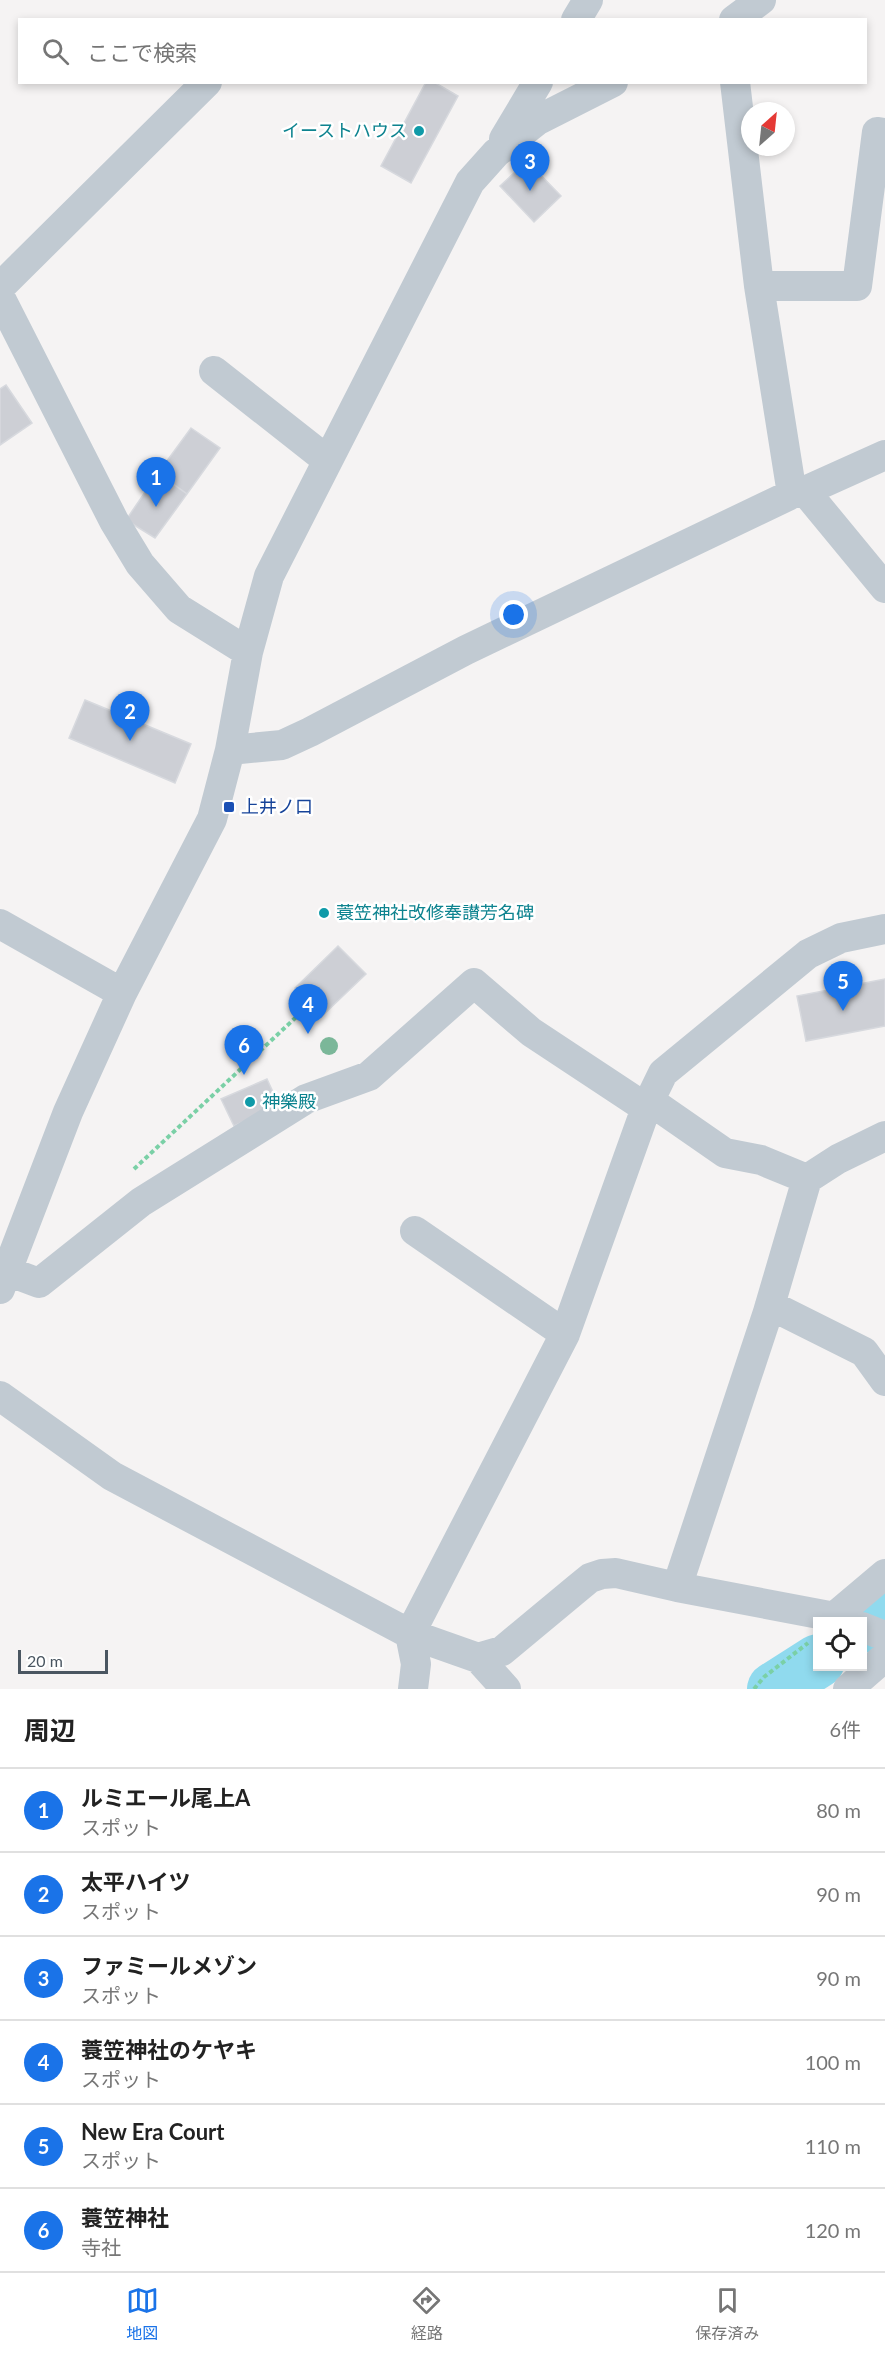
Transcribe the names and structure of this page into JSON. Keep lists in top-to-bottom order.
{
  "places": {
    "other": ["イーストハウス", "蓑笠神社改修奉讃芳名碑", "神樂殿"],
    "transit": ["上井ノ口"]
  },
  "scale_bar": "20 m",
  "north": "top right",
  "page": {
    "search": "ここで検索",
    "pins": [
      "3",
      "1",
      "2",
      "5",
      "4",
      "6"
    ],
    "scale": "20 m",
    "heading": ["周辺", "6件"],
    "list": [
      {
        "mark": "1",
        "name": "ルミエール尾上A",
        "note": "スポット",
        "value": "80 m"
      },
      {
        "mark": "2",
        "name": "太平ハイツ",
        "note": "スポット",
        "value": "90 m"
      },
      {
        "mark": "3",
        "name": "ファミールメゾン",
        "note": "スポット",
        "value": "90 m"
      },
      {
        "mark": "4",
        "name": "蓑笠神社のケヤキ",
        "note": "スポット",
        "value": "100 m"
      },
      {
        "mark": "5",
        "name": "New Era Court",
        "note": "スポット",
        "value": "110 m"
      },
      {
        "mark": "6",
        "name": "蓑笠神社",
        "note": "寺社",
        "value": "120 m"
      }
    ],
    "nav": ["地図", "経路", "保存済み"]
  }
}
